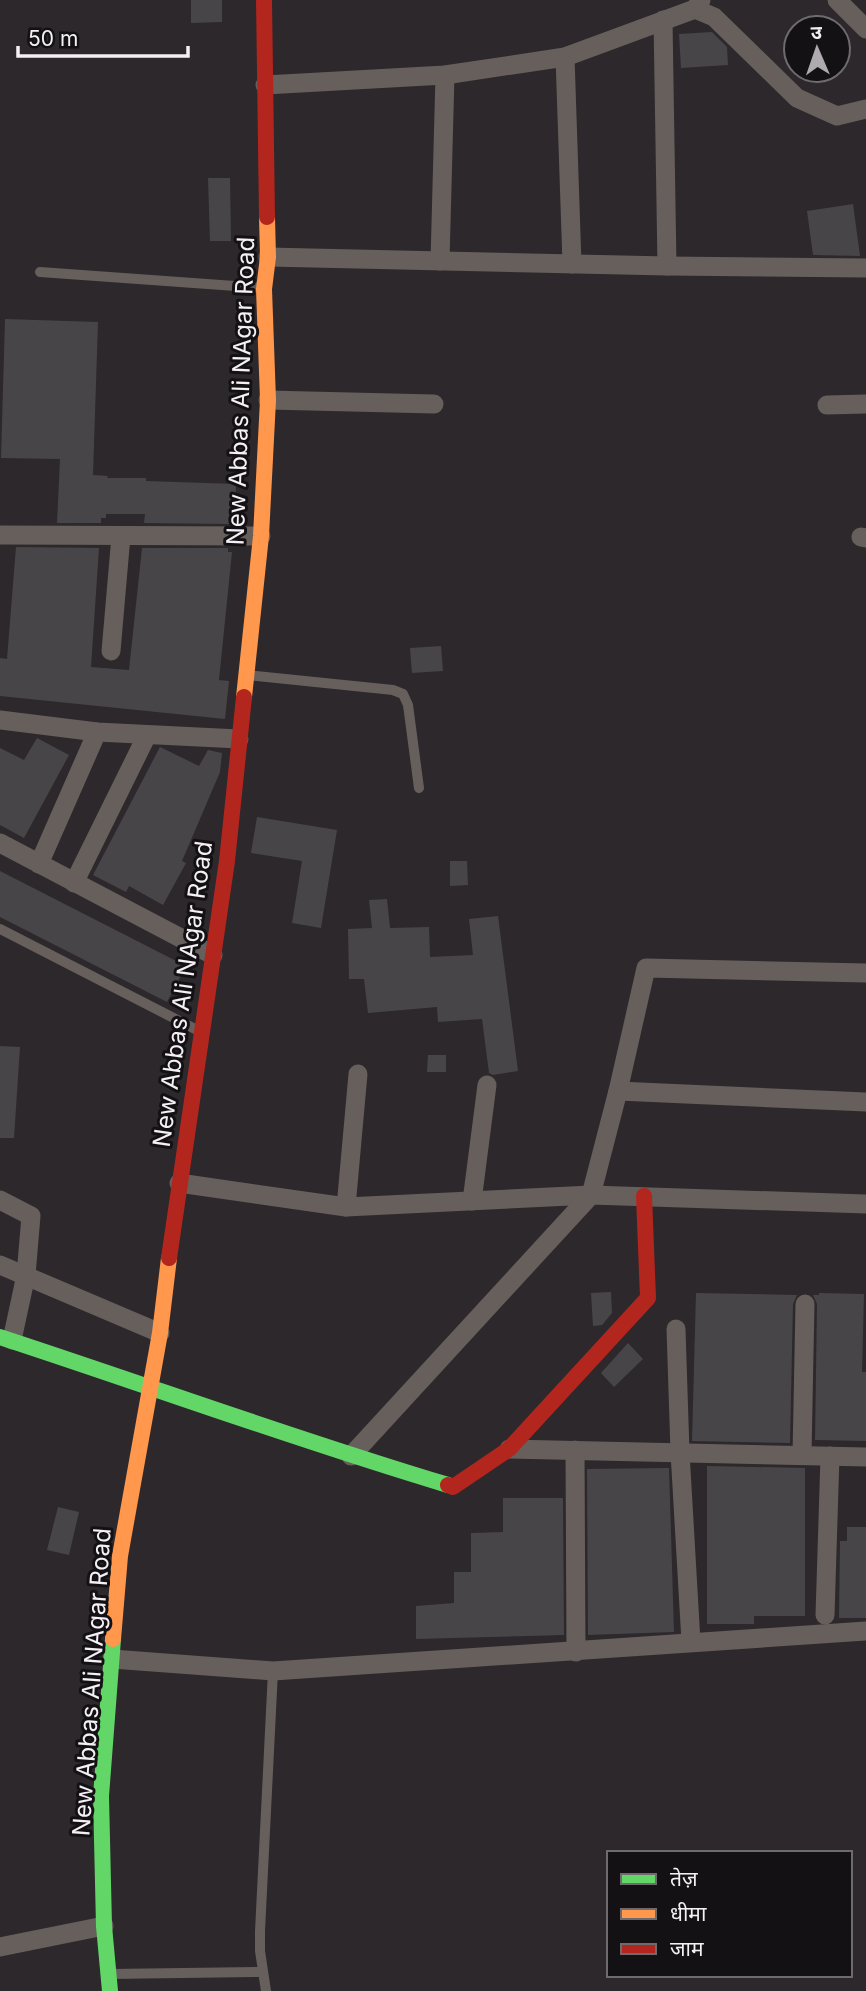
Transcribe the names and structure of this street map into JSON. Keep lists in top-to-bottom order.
{
  "streets": {
    "street": ["New Abbas Ali NAgar Road"]
  },
  "legend": ["तेज़", "धीमा", "जाम"],
  "scale_bar": "50 m",
  "north": "top"
}
